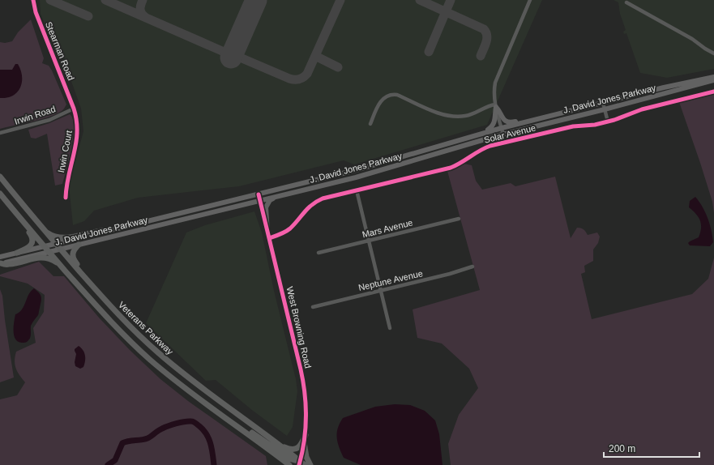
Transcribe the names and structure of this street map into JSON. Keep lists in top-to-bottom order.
{
  "streets": {
    "highway": ["Veterans Parkway"],
    "main road": ["J. David Jones Parkway"],
    "street": [
      "Stearman Road",
      "Irwin Road",
      "Solar Avenue",
      "Irwin Court",
      "Mars Avenue",
      "Neptune Avenue",
      "West Browning Road"
    ]
  },
  "crossings": [
    ["Stearman Road", "Irwin Road"],
    ["Stearman Road", "Irwin Court"],
    ["J. David Jones Parkway", "West Browning Road"],
    ["J. David Jones Parkway", "Veterans Parkway"],
    ["Irwin Road", "Irwin Court"],
    ["Solar Avenue", "West Browning Road"],
    ["West Browning Road", "Veterans Parkway"]
  ],
  "scale_bar": "200 m"
}
